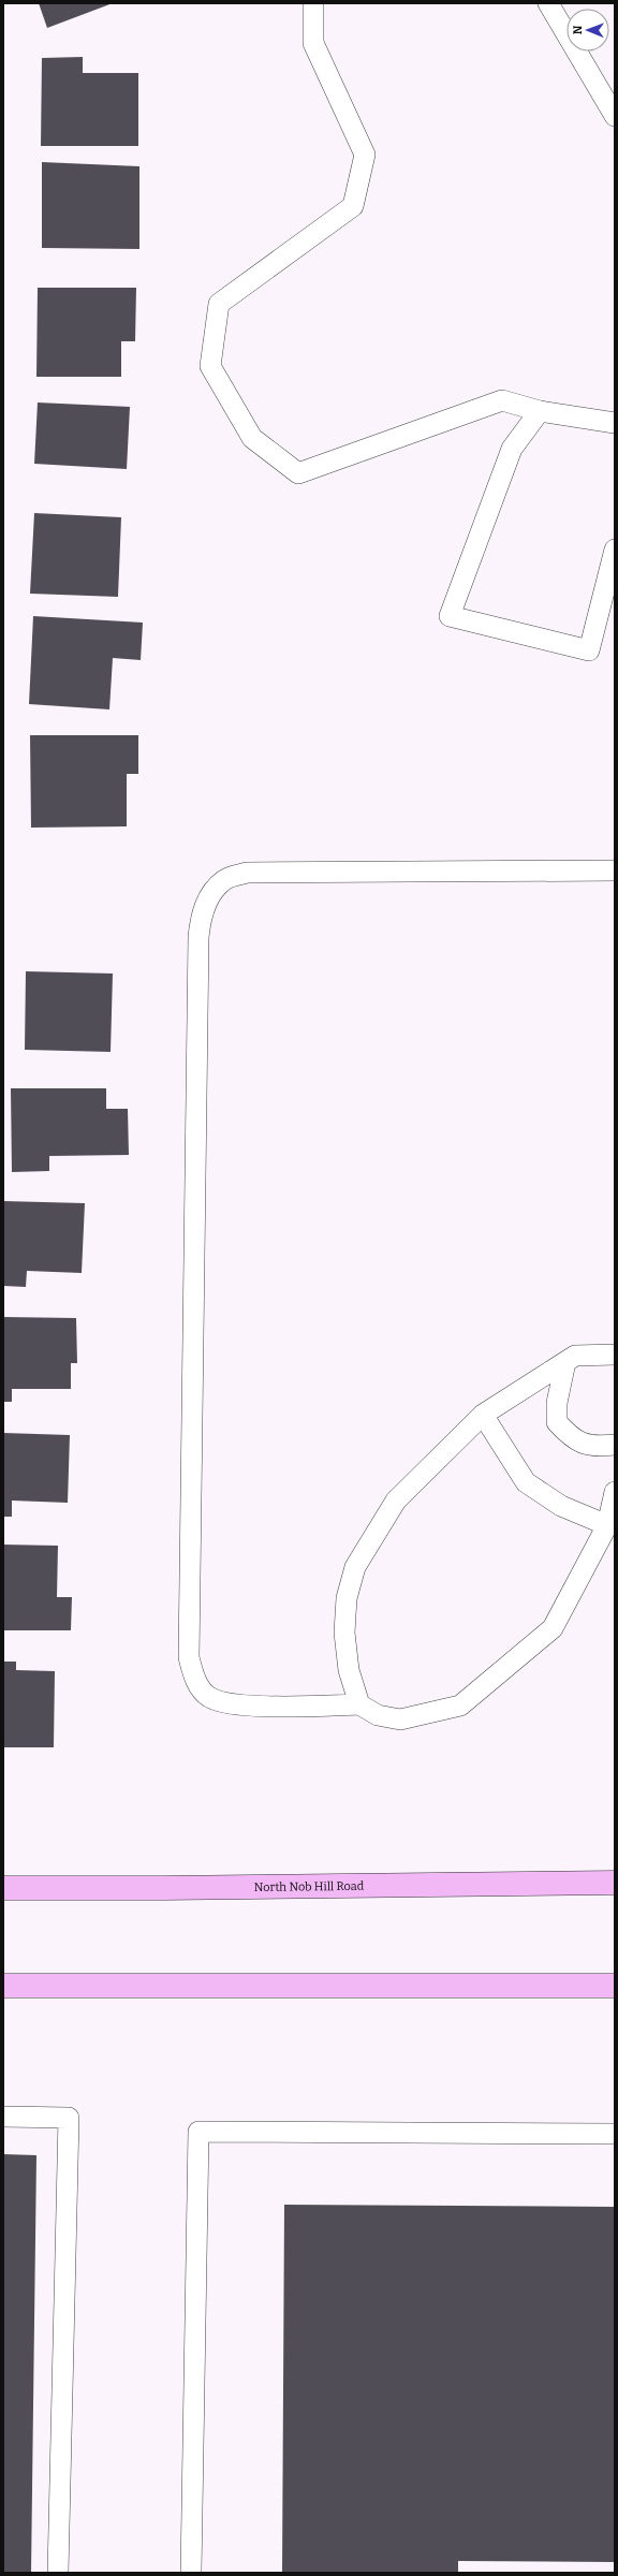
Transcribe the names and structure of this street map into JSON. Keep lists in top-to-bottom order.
{
  "streets": {
    "main road": ["North Nob Hill Road"]
  },
  "north": "left"
}
